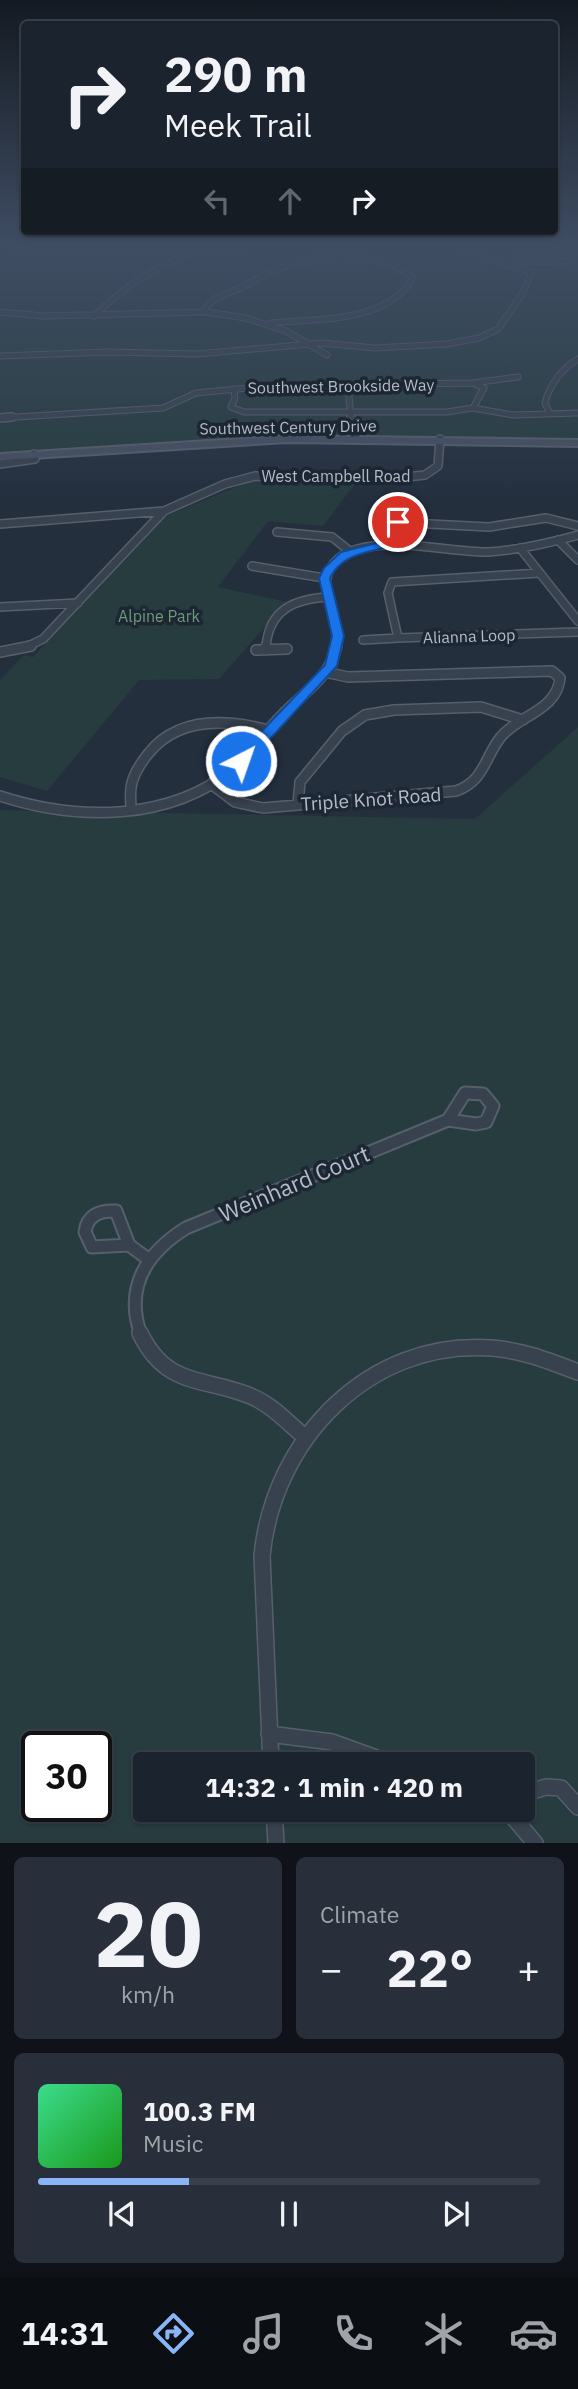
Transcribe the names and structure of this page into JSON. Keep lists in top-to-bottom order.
{
  "streets": {
    "main road": ["Southwest Century Drive"],
    "street": [
      "Southwest Brookside Way",
      "West Campbell Road",
      "Alianna Loop",
      "Triple Knot Road",
      "Weinhard Court"
    ]
  },
  "crossings": [
    ["Southwest Century Drive", "West Campbell Road"]
  ],
  "parks": ["Alpine Park"],
  "page": {
    "turn": ["290 m", "Meek Trail"],
    "limit": "30",
    "trip": "14:32 · 1 min · 420 m",
    "tile": [
      ["20", "km/h"],
      "Climate"
    ],
    "heat": ["−", "22°", "+"],
    "song": ["100.3 FM", "Music"],
    "tabs": "14:31"
  }
}
